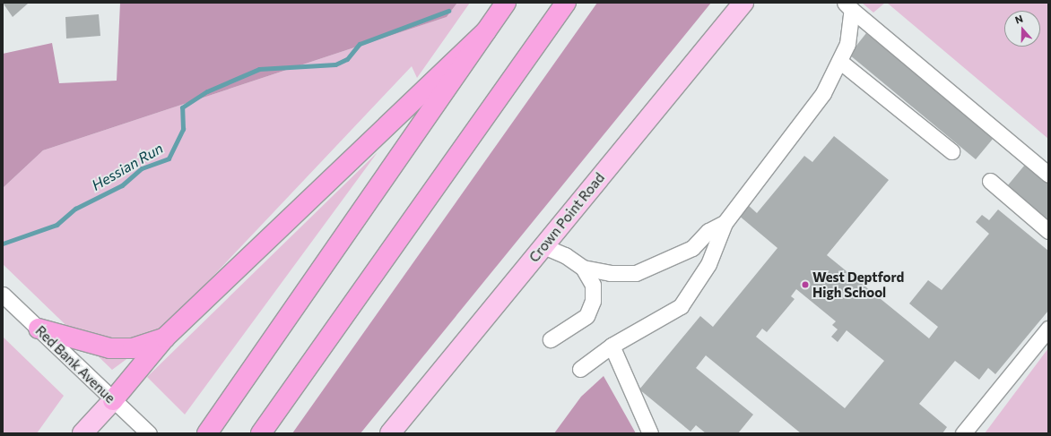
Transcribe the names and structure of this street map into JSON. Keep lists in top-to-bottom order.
{
  "streets": {
    "main road": ["Crown Point Road"],
    "street": ["Red Bank Avenue"]
  },
  "water": ["Hessian Run"],
  "places": ["West Deptford High School"],
  "north": "top"
}
